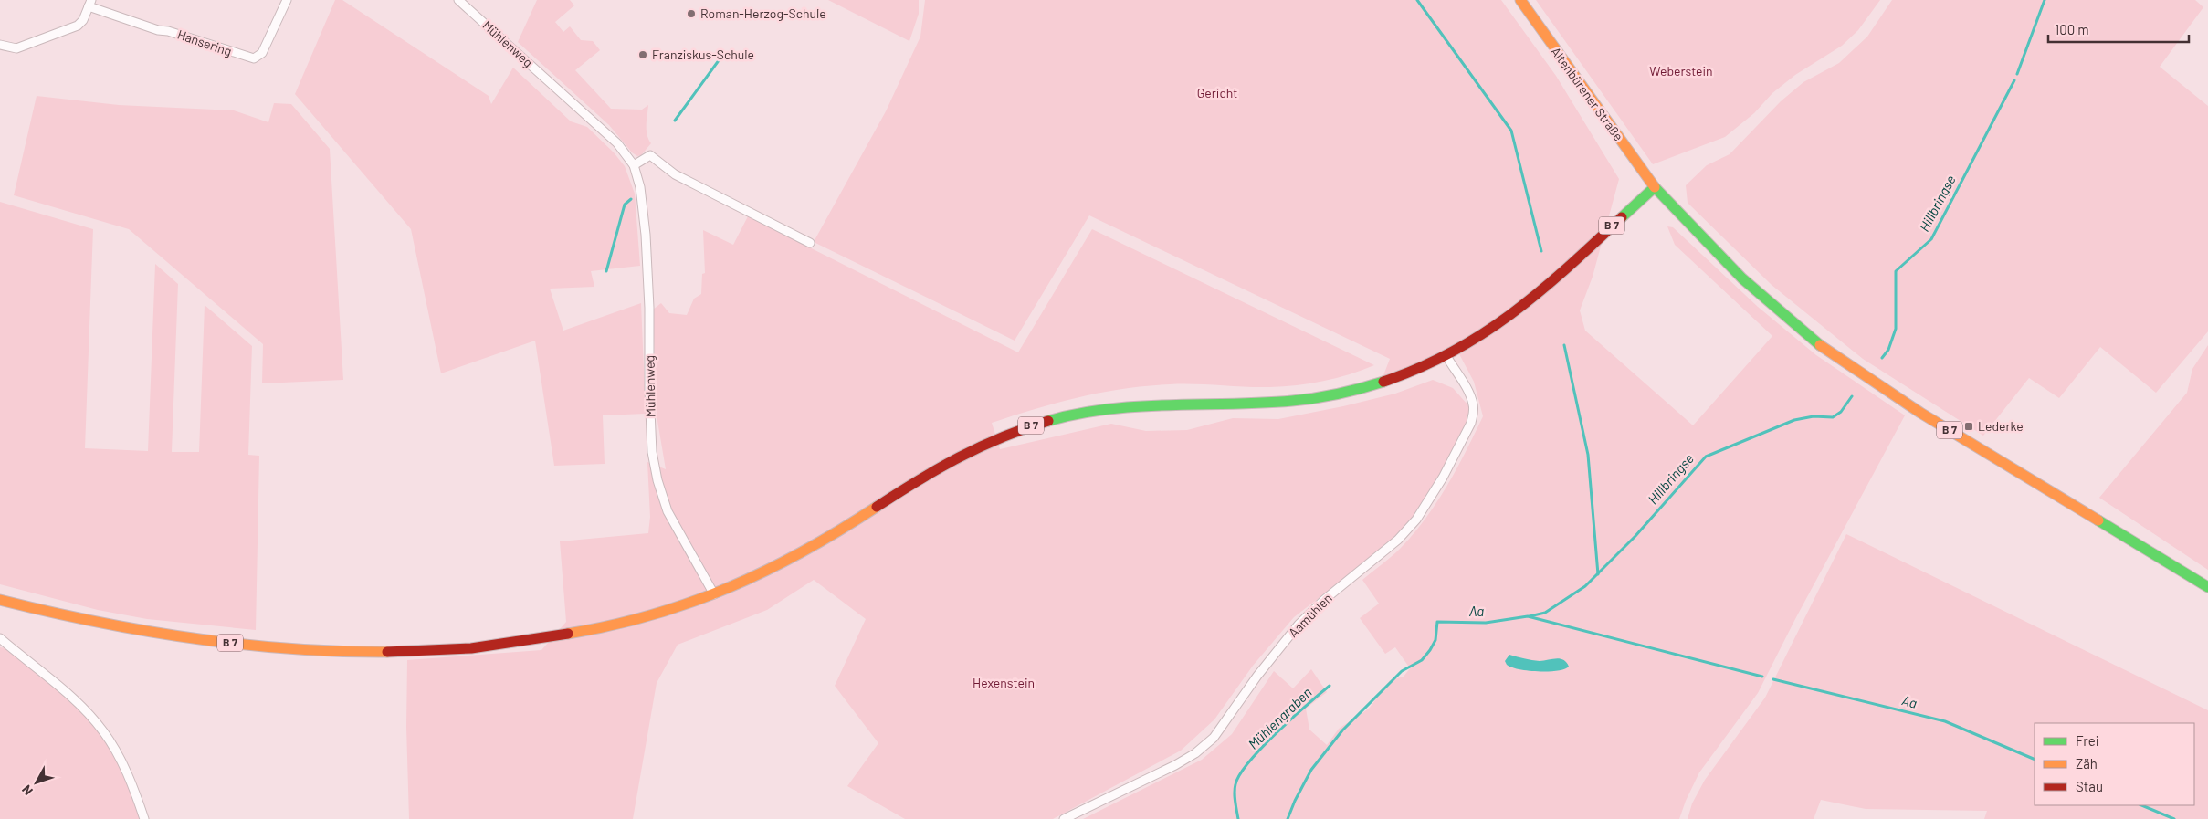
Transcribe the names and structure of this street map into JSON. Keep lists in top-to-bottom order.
{
  "streets": {
    "main road": ["Altenbürener Straße", "B 7"],
    "street": ["Hansering", "Mühlenweg", "Aamühlen"]
  },
  "crossings": [
    ["Mühlenweg", "B 7"],
    ["Altenbürener Straße", "B 7"],
    ["B 7", "Aamühlen"]
  ],
  "water": ["Hillbringse", "Aa", "Mühlengraben"],
  "parks": ["Weberstein", "Gericht", "Hexenstein"],
  "places": {
    "other": ["Roman-Herzog-Schule", "Franziskus-Schule"],
    "transit": ["Lederke"]
  },
  "legend": ["Frei", "Zäh", "Stau"],
  "scale_bar": "100 m",
  "north": "bottom left"
}
